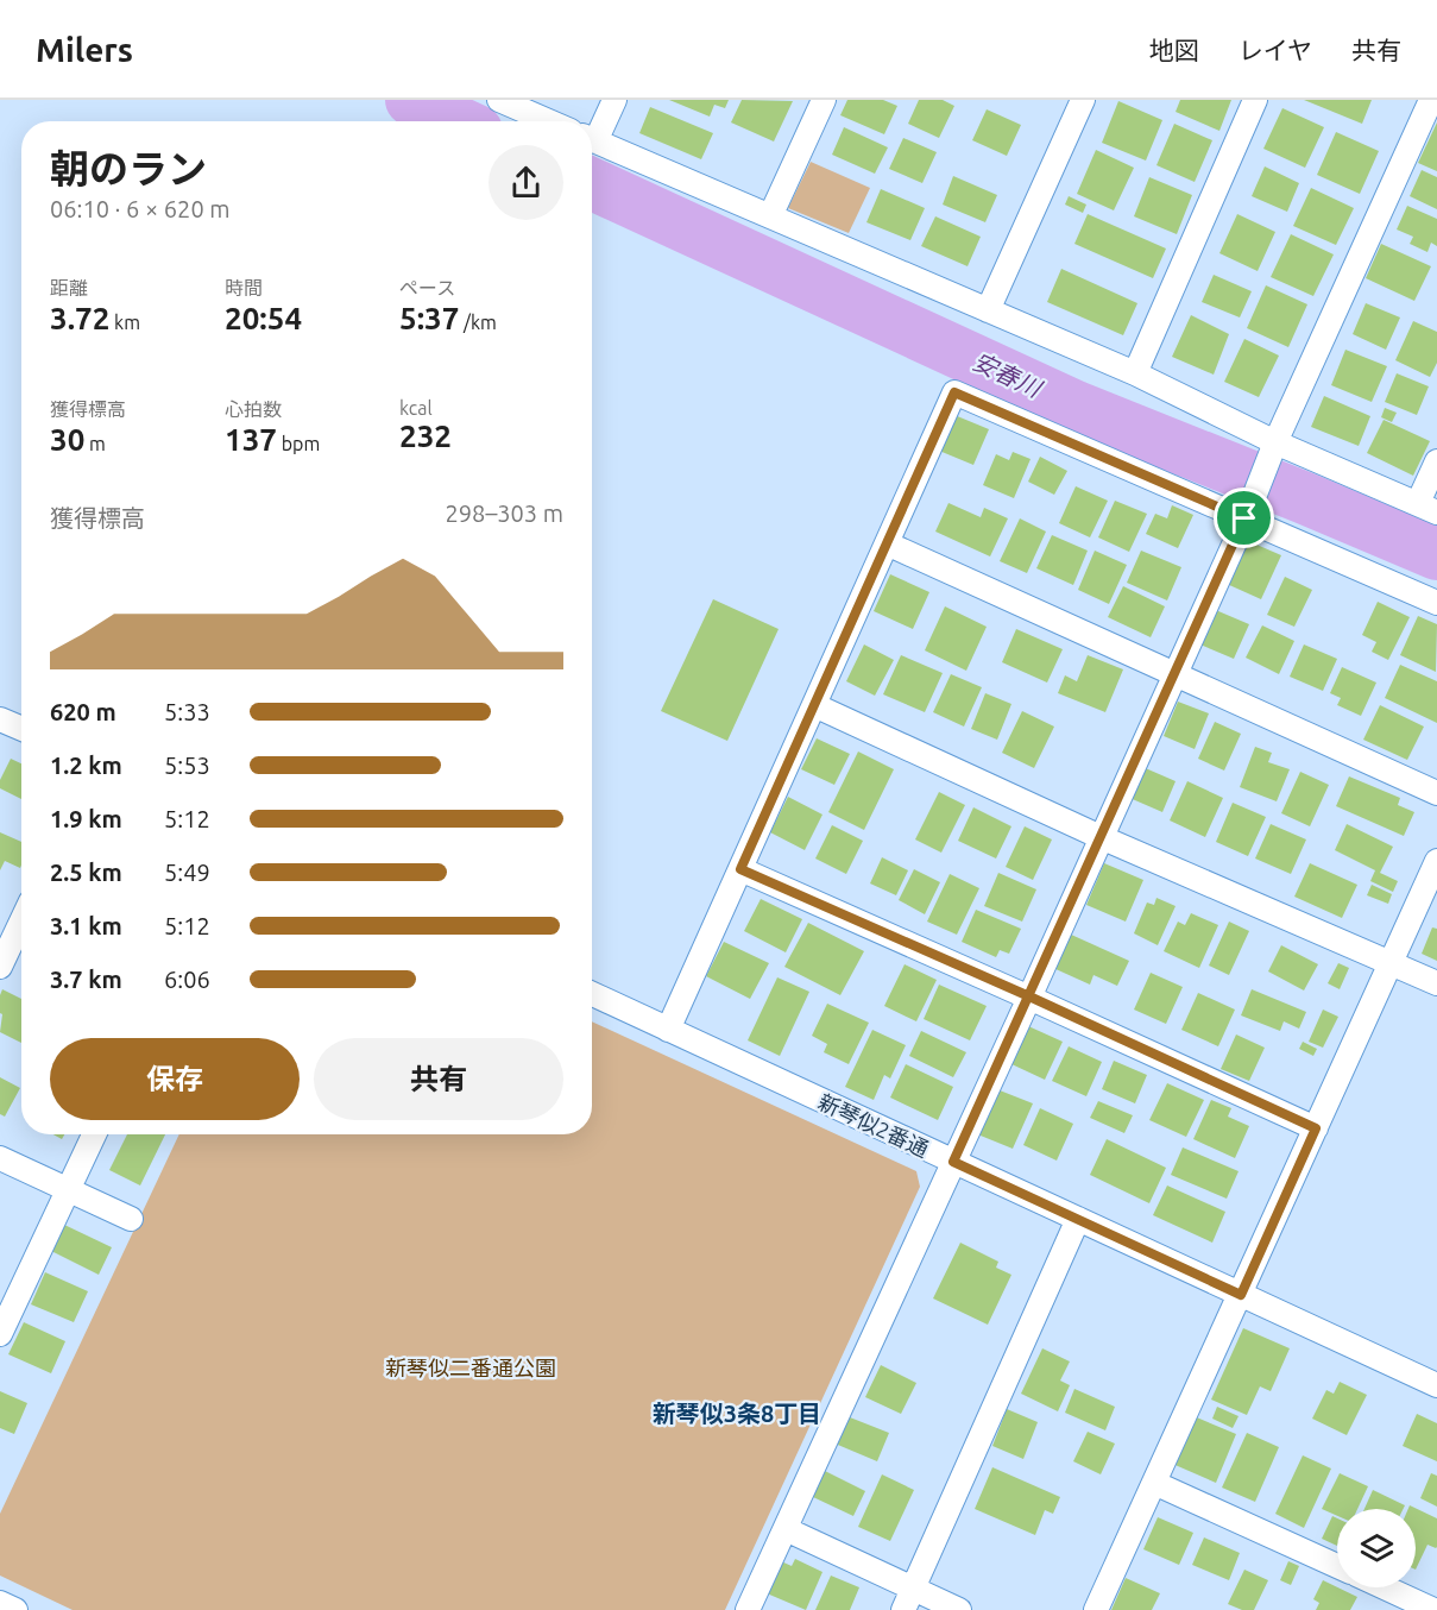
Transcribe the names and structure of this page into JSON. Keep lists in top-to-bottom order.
{
  "streets": {
    "street": ["新琴似2番通"]
  },
  "districts": ["新琴似3条8丁目"],
  "water": ["安春川"],
  "parks": ["新琴似二番通公園"],
  "page": {
    "header": "Milers",
    "nav": ["地図", "レイヤ", "共有"],
    "heading": ["朝のラン", "06:10 · 6 × 620 m"],
    "stats": [
      ["距離", "3.72 km"],
      ["時間", "20:54"],
      ["ペース", "5:37 /km"],
      ["獲得標高", "30 m"],
      ["心拍数", "137 bpm"],
      ["kcal", "232"]
    ],
    "chart": ["獲得標高", "298–303 m"],
    "list": [
      {
        "name": "620 m",
        "note": "5:33"
      },
      {
        "name": "1.2 km",
        "note": "5:53"
      },
      {
        "name": "1.9 km",
        "note": "5:12"
      },
      {
        "name": "2.5 km",
        "note": "5:49"
      },
      {
        "name": "3.1 km",
        "note": "5:12"
      },
      {
        "name": "3.7 km",
        "note": "6:06"
      }
    ],
    "buttons": ["保存", "共有"]
  }
}
